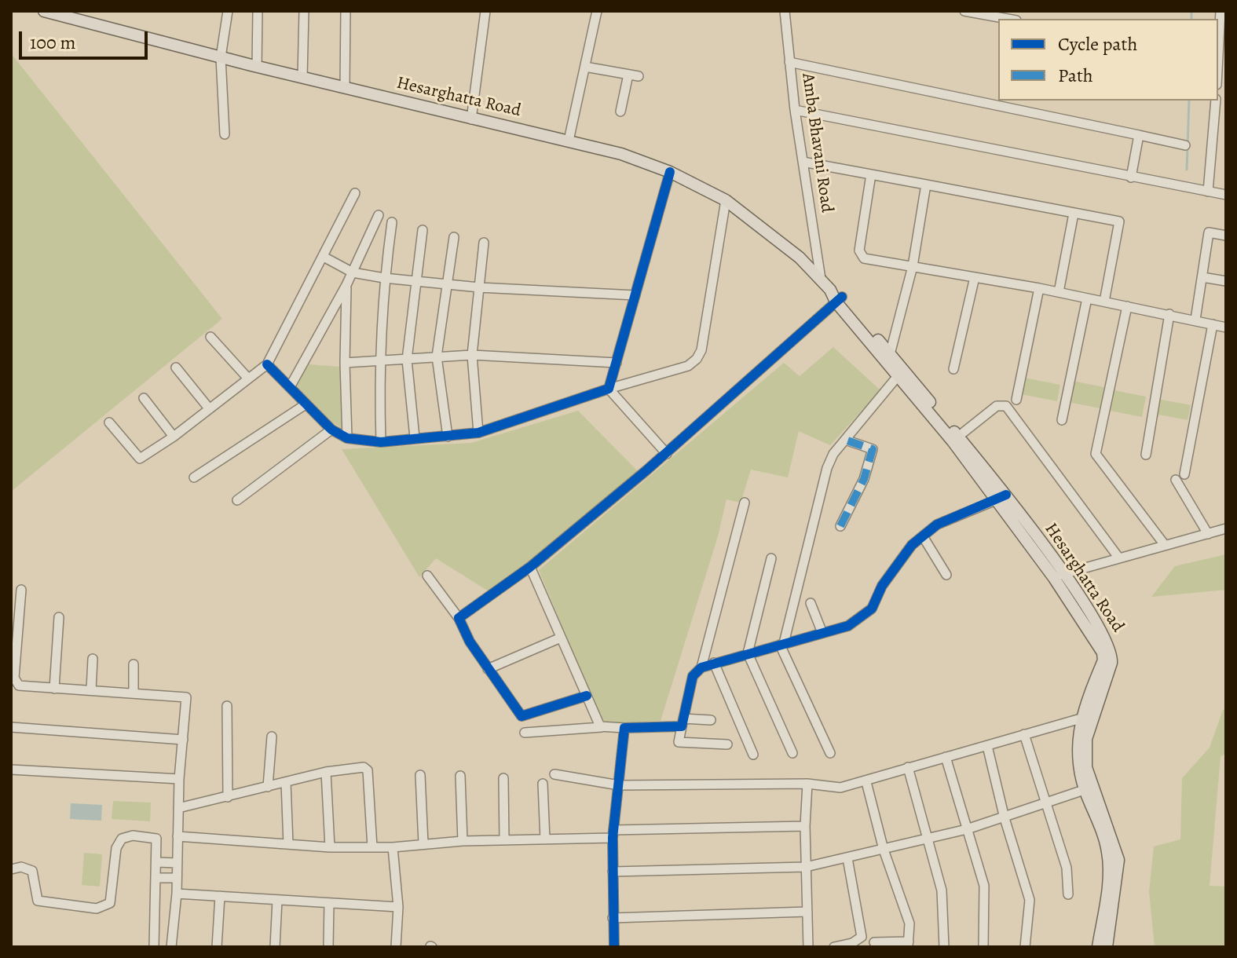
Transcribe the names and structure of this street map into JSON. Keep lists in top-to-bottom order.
{
  "streets": {
    "main road": ["Hesarghatta Road"],
    "street": ["Amba Bhavani Road"]
  },
  "crossings": [
    ["Hesarghatta Road", "Amba Bhavani Road"]
  ],
  "legend": ["Cycle path", "Path"],
  "scale_bar": "100 m"
}
